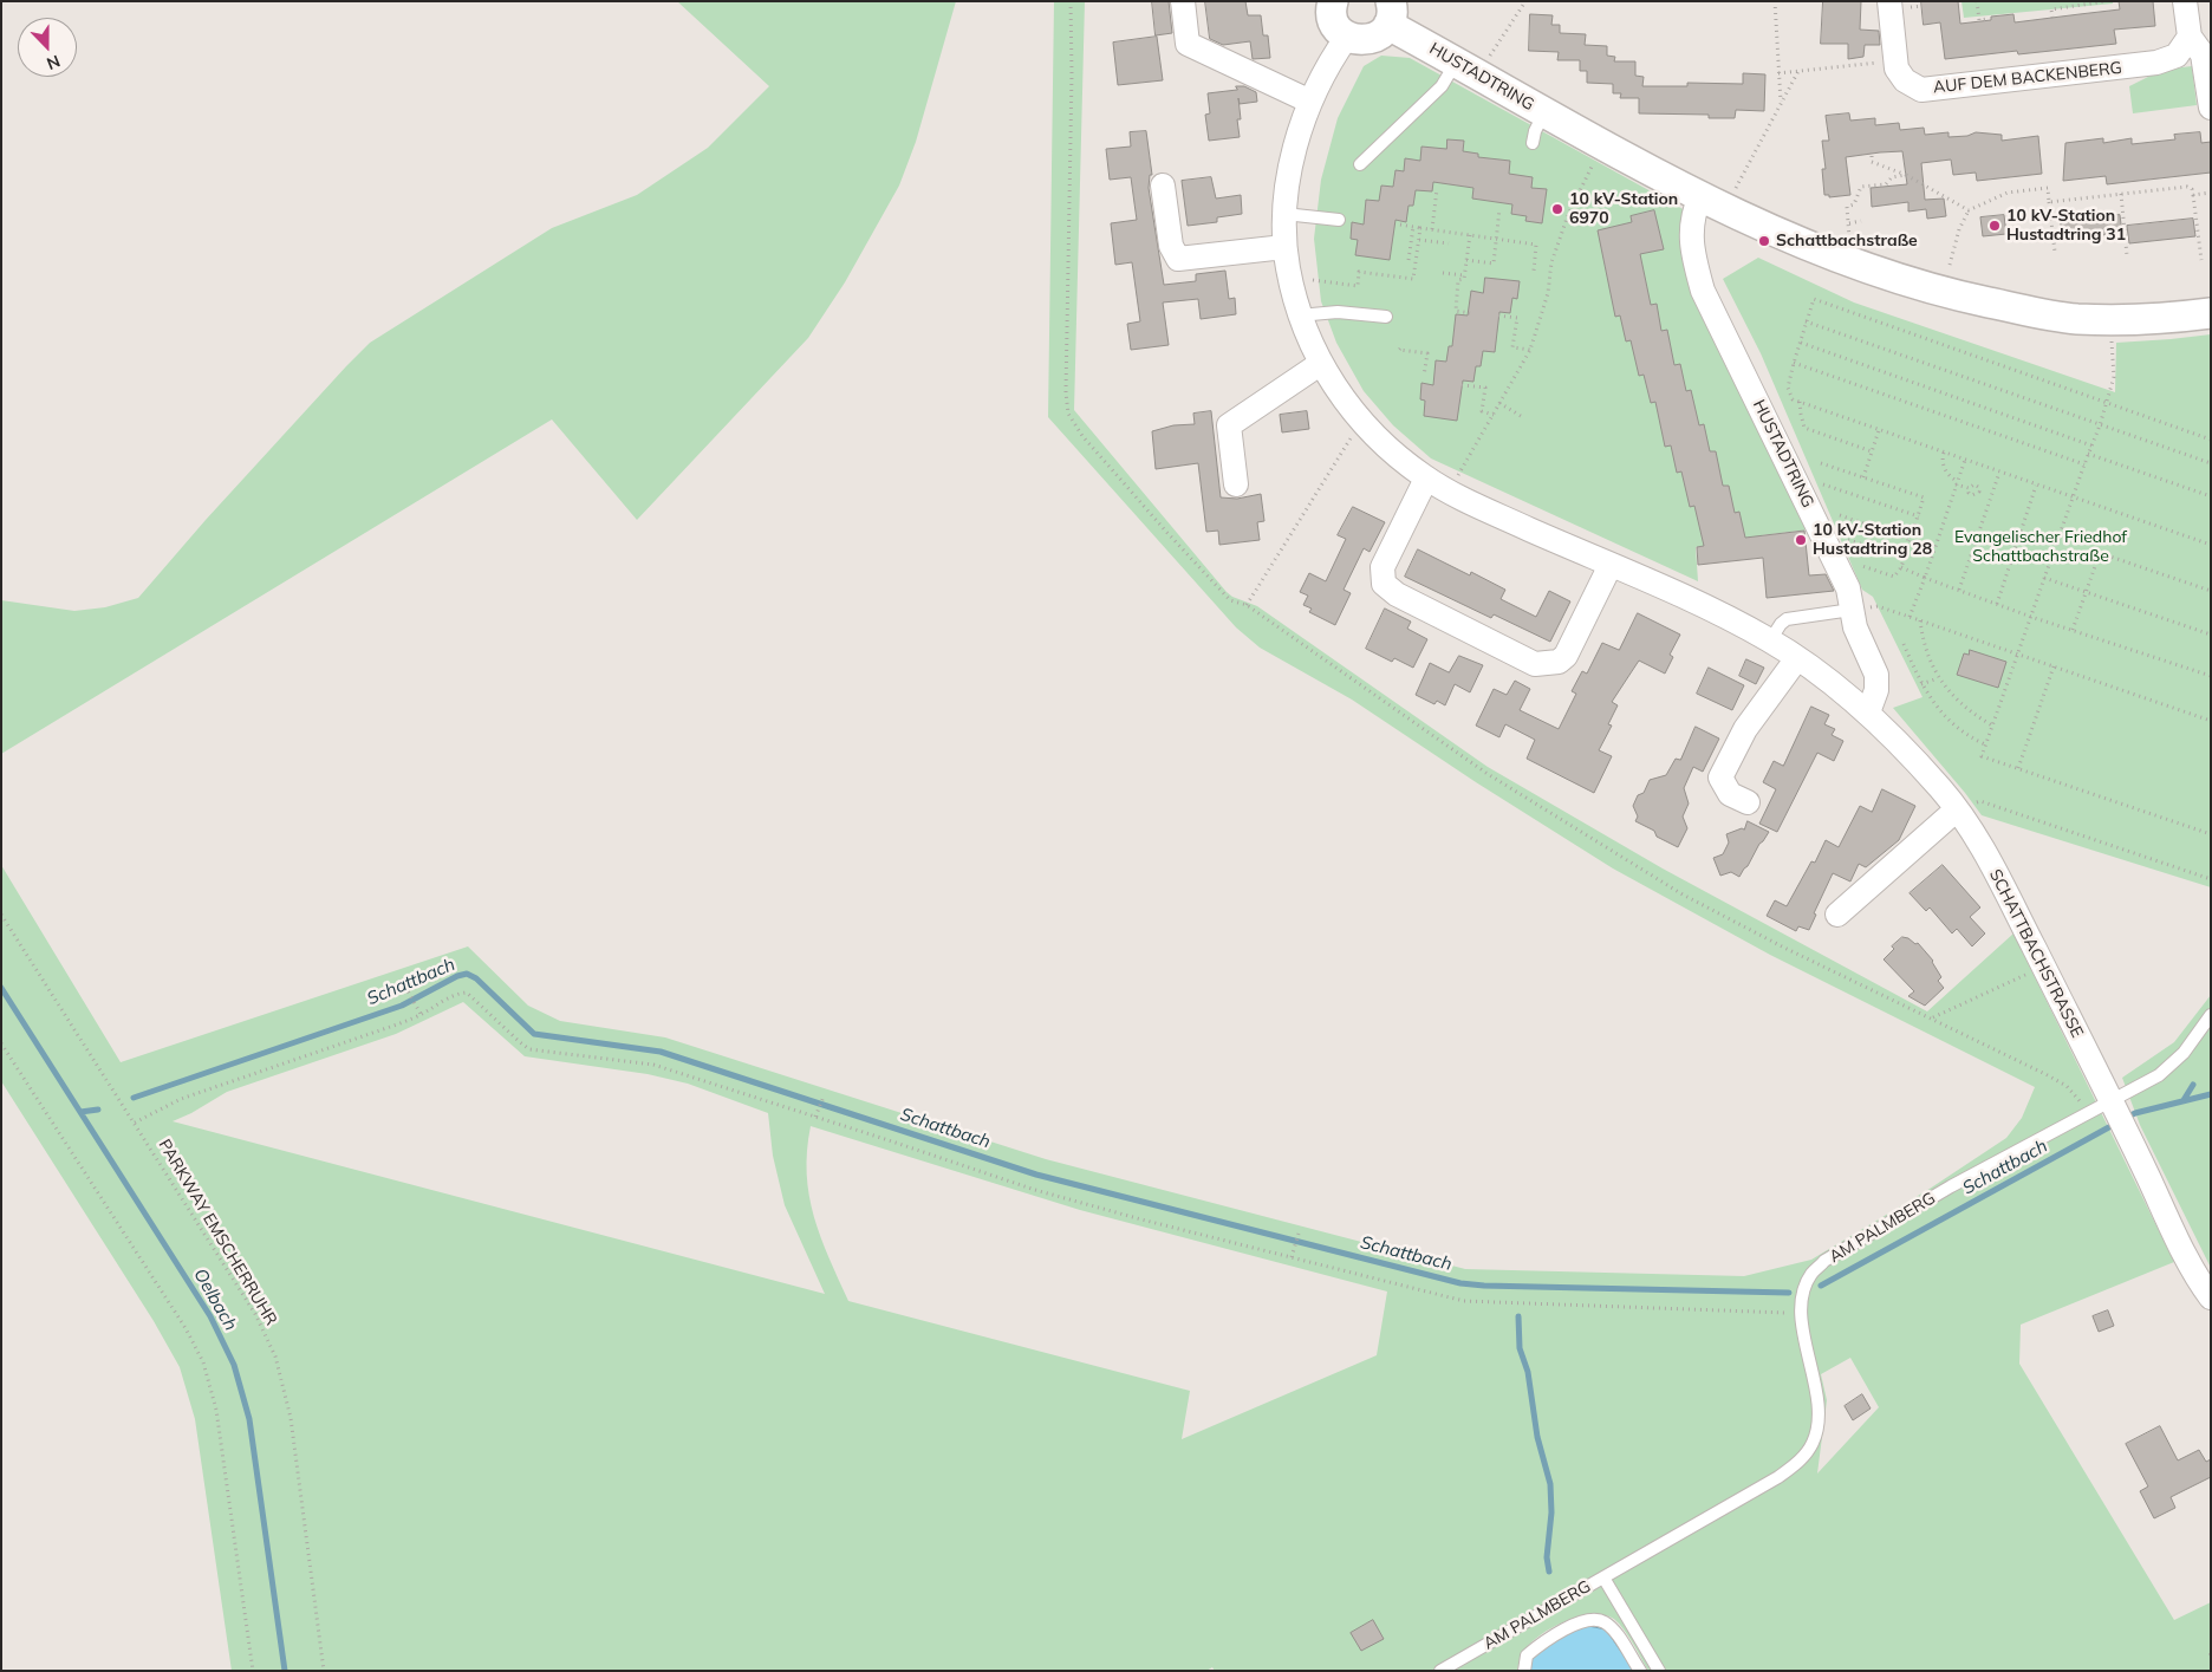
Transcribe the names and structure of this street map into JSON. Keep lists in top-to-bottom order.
{
  "streets": {
    "street": ["HUSTADTRING", "AUF DEM BACKENBERG", "SCHATTBACHSTRASSE"],
    "lane": ["AM PALMBERG"],
    "path": ["PARKWAY EMSCHERRUHR"]
  },
  "crossings": [
    ["HUSTADTRING", "SCHATTBACHSTRASSE"],
    ["SCHATTBACHSTRASSE", "AM PALMBERG"]
  ],
  "water": ["Schattbach", "Oelbach"],
  "parks": ["Evangelischer Friedhof Schattbachstraße"],
  "places": [
    "10 kV-Station 6970",
    "10 kV-Station Hustadtring 31",
    "Schattbachstraße",
    "10 kV-Station Hustadtring 28"
  ],
  "north": "bottom"
}
